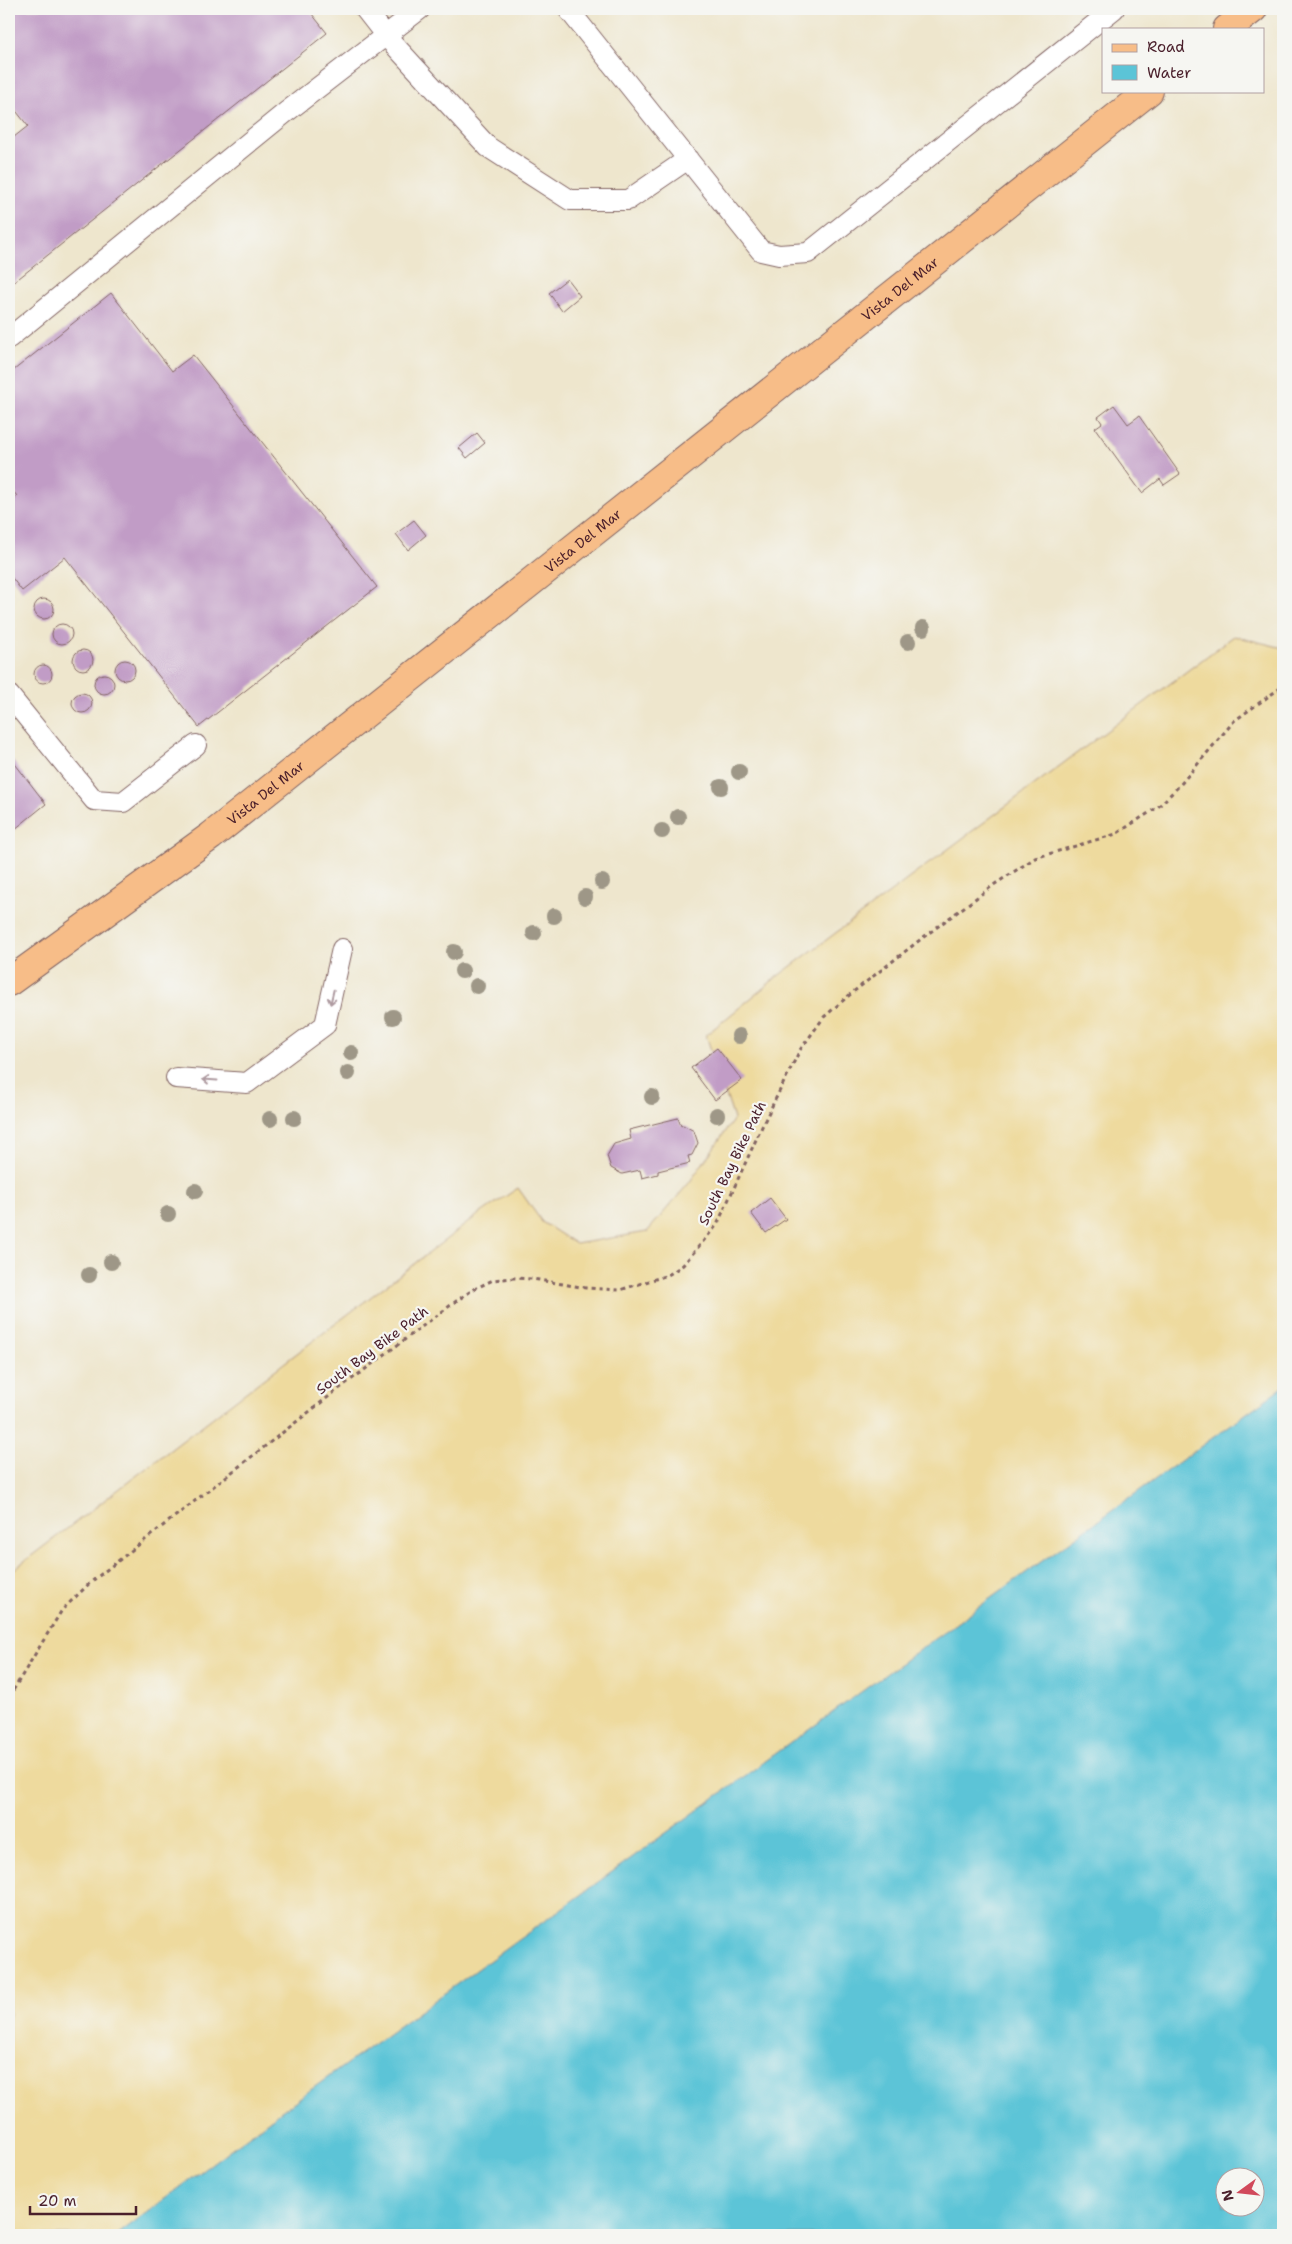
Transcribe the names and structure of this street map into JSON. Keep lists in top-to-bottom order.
{
  "streets": {
    "main road": ["Vista Del Mar"],
    "path": ["South Bay Bike Path"]
  },
  "legend": ["Road", "Water"],
  "scale_bar": "20 m",
  "north": "left"
}
